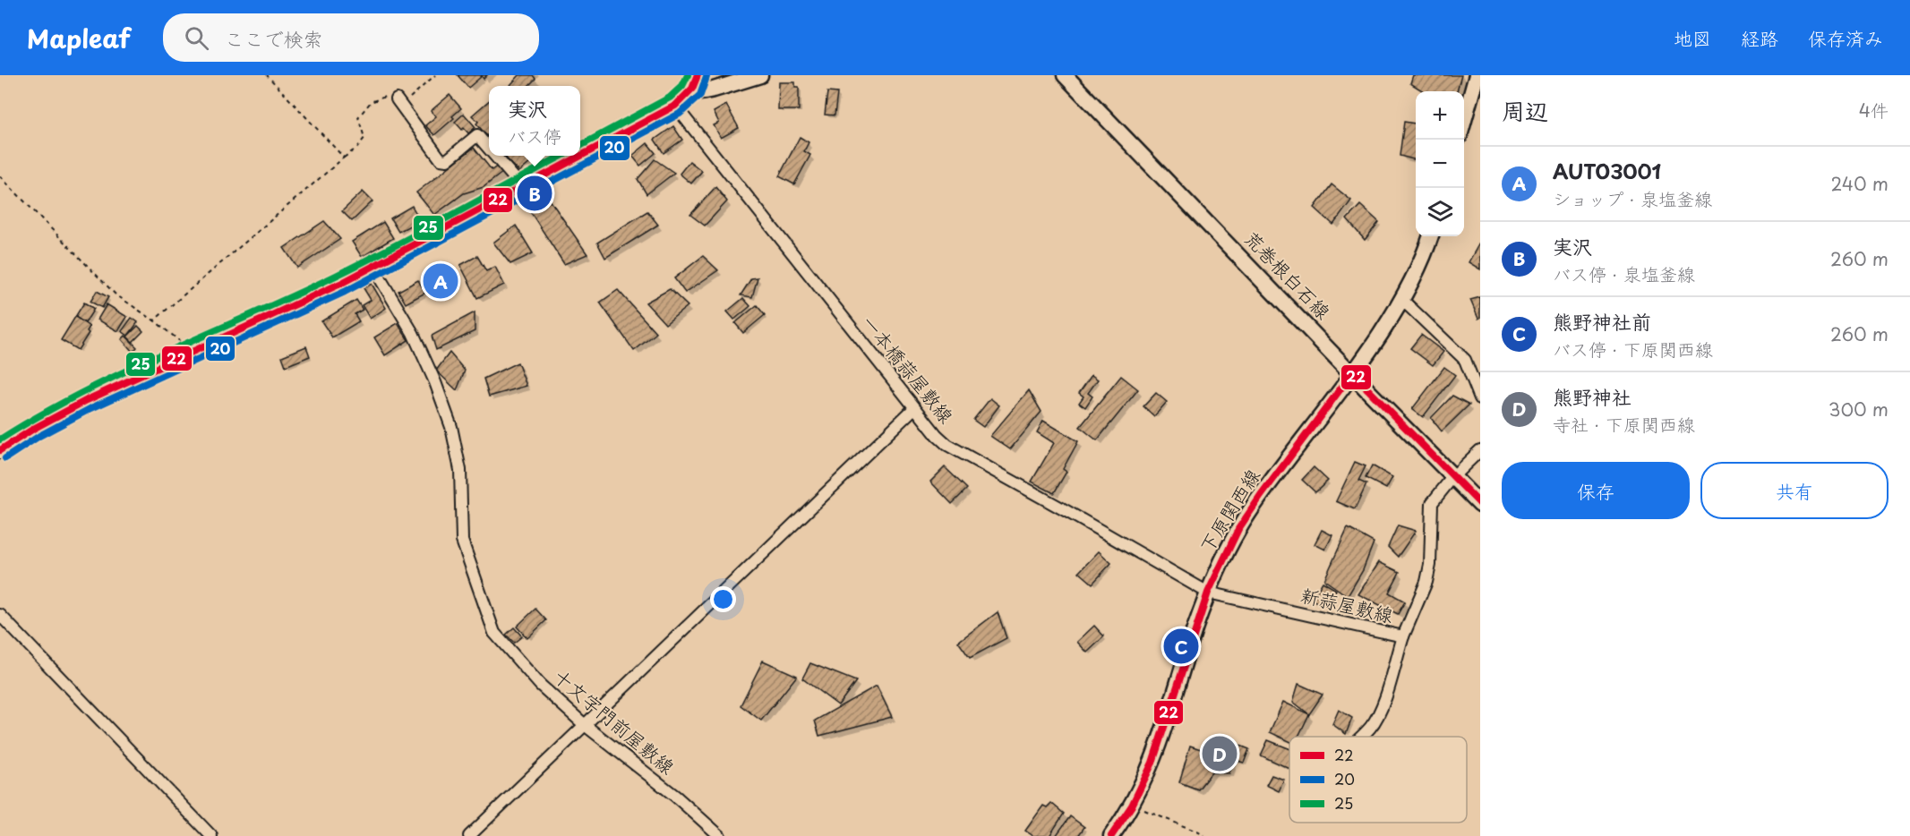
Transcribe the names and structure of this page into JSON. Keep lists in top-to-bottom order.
{
  "streets": {
    "street": [
      "荒巻根白石線",
      "一本橋蒜屋敷線",
      "下原関西線",
      "新蒜屋敷線",
      "十文字門前屋敷線"
    ]
  },
  "crossings": [
    ["荒巻根白石線", "下原関西線"],
    ["荒巻根白石線", "新蒜屋敷線"],
    ["一本橋蒜屋敷線", "下原関西線"],
    ["一本橋蒜屋敷線", "新蒜屋敷線"],
    ["下原関西線", "新蒜屋敷線"]
  ],
  "lines": ["transit line 22", "transit line 25", "transit line 20"],
  "legend": ["22", "20", "25"],
  "page": {
    "header": "Mapleaf",
    "search": "ここで検索",
    "nav": ["地図", "経路", "保存済み"],
    "heading": ["周辺", "4件"],
    "popup": ["実沢", "バス停"],
    "map_buttons": ["+", "−"],
    "list": [
      {
        "mark": "A",
        "name": "AUTO3001",
        "note": "ショップ · 泉塩釜線",
        "value": "240 m"
      },
      {
        "mark": "B",
        "name": "実沢",
        "note": "バス停 · 泉塩釜線",
        "value": "260 m"
      },
      {
        "mark": "C",
        "name": "熊野神社前",
        "note": "バス停 · 下原関西線",
        "value": "260 m"
      },
      {
        "mark": "D",
        "name": "熊野神社",
        "note": "寺社 · 下原関西線",
        "value": "300 m"
      }
    ],
    "pins": [
      "B",
      "A",
      "C",
      "D"
    ],
    "buttons": ["保存", "共有"]
  }
}
